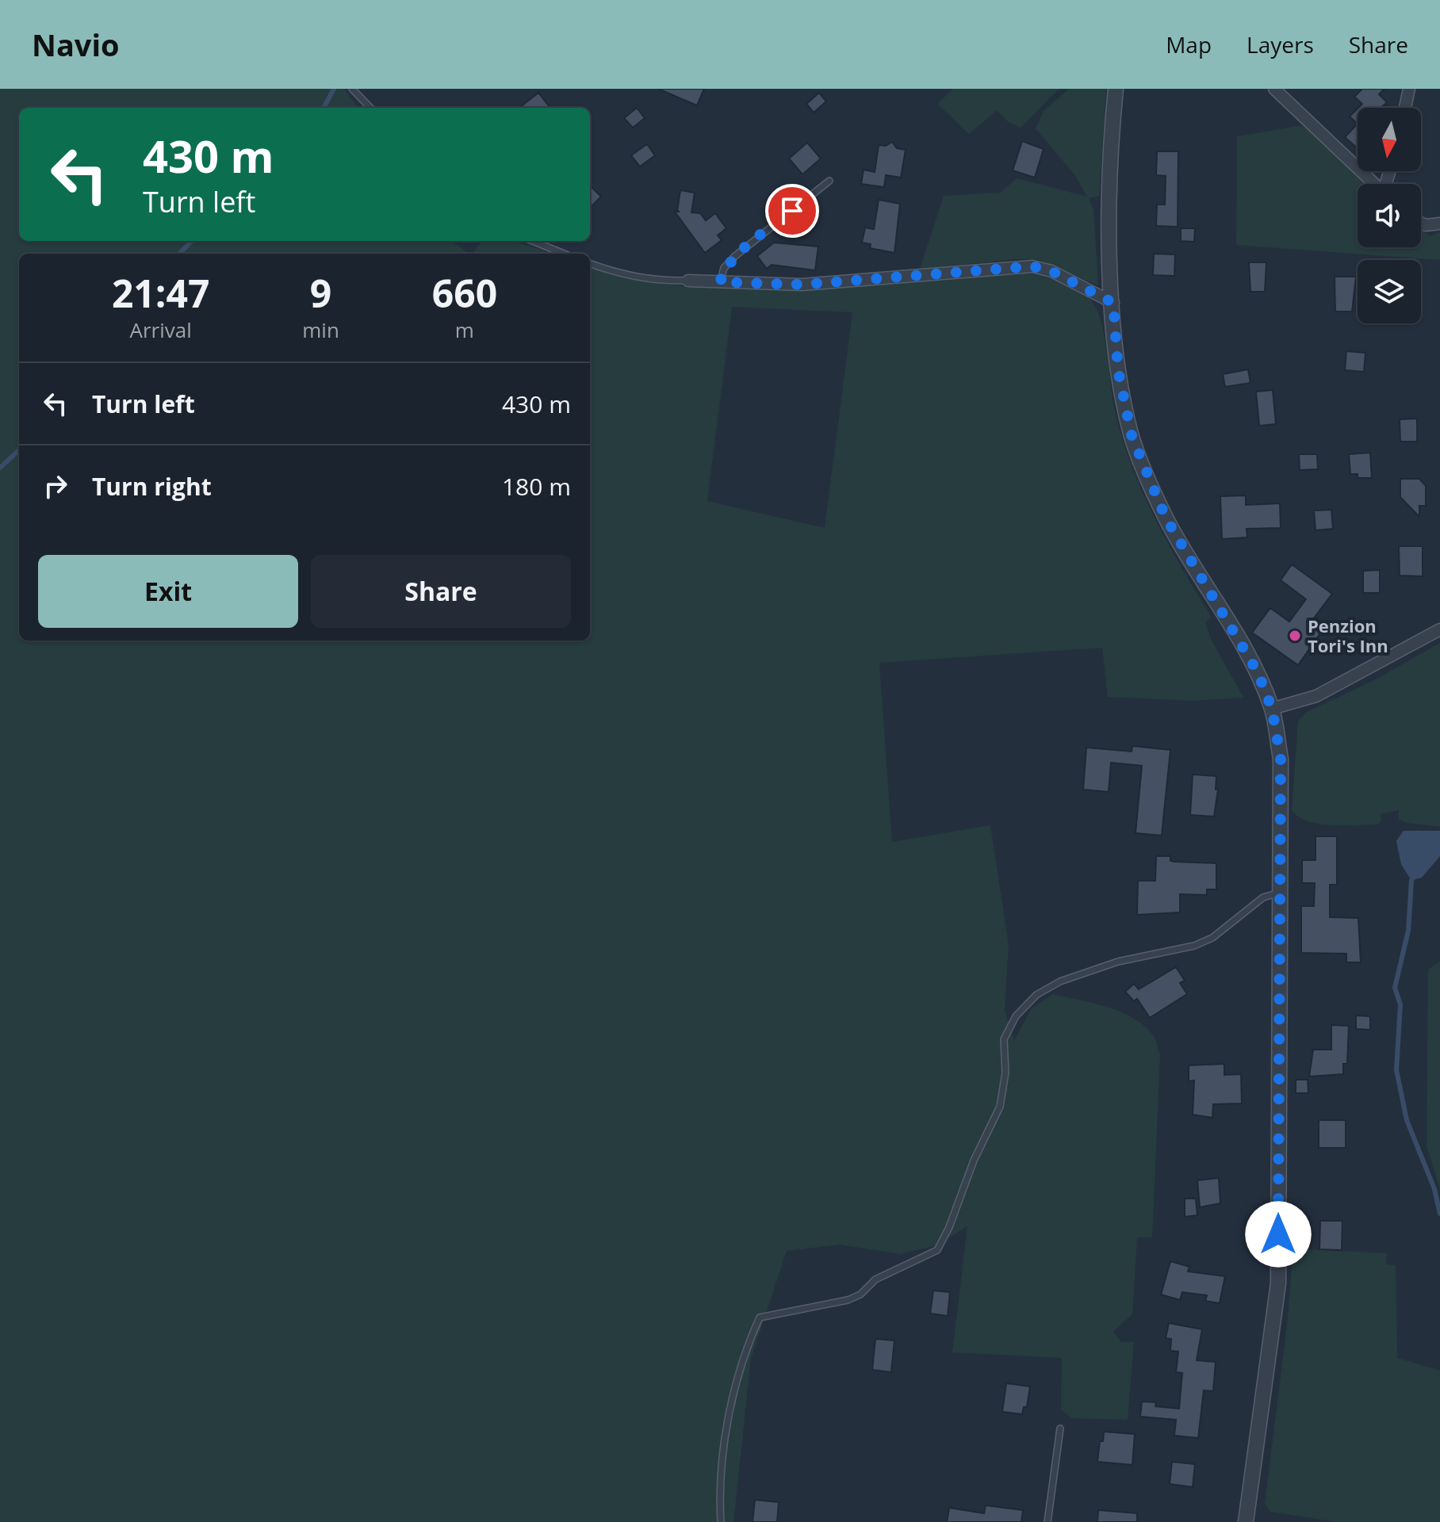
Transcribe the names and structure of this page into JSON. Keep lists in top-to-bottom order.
{
  "places": ["Penzion Tori's Inn"],
  "north": "bottom",
  "page": {
    "header": "Navio",
    "nav": ["Map", "Layers", "Share"],
    "turn": ["430 m", "Turn left"],
    "eta": [
      "21:47",
      "Arrival",
      "9",
      "min",
      "660",
      "m"
    ],
    "list": [
      {
        "name": "Turn left",
        "value": "430 m"
      },
      {
        "name": "Turn right",
        "value": "180 m"
      }
    ],
    "buttons": ["Exit", "Share"]
  }
}
